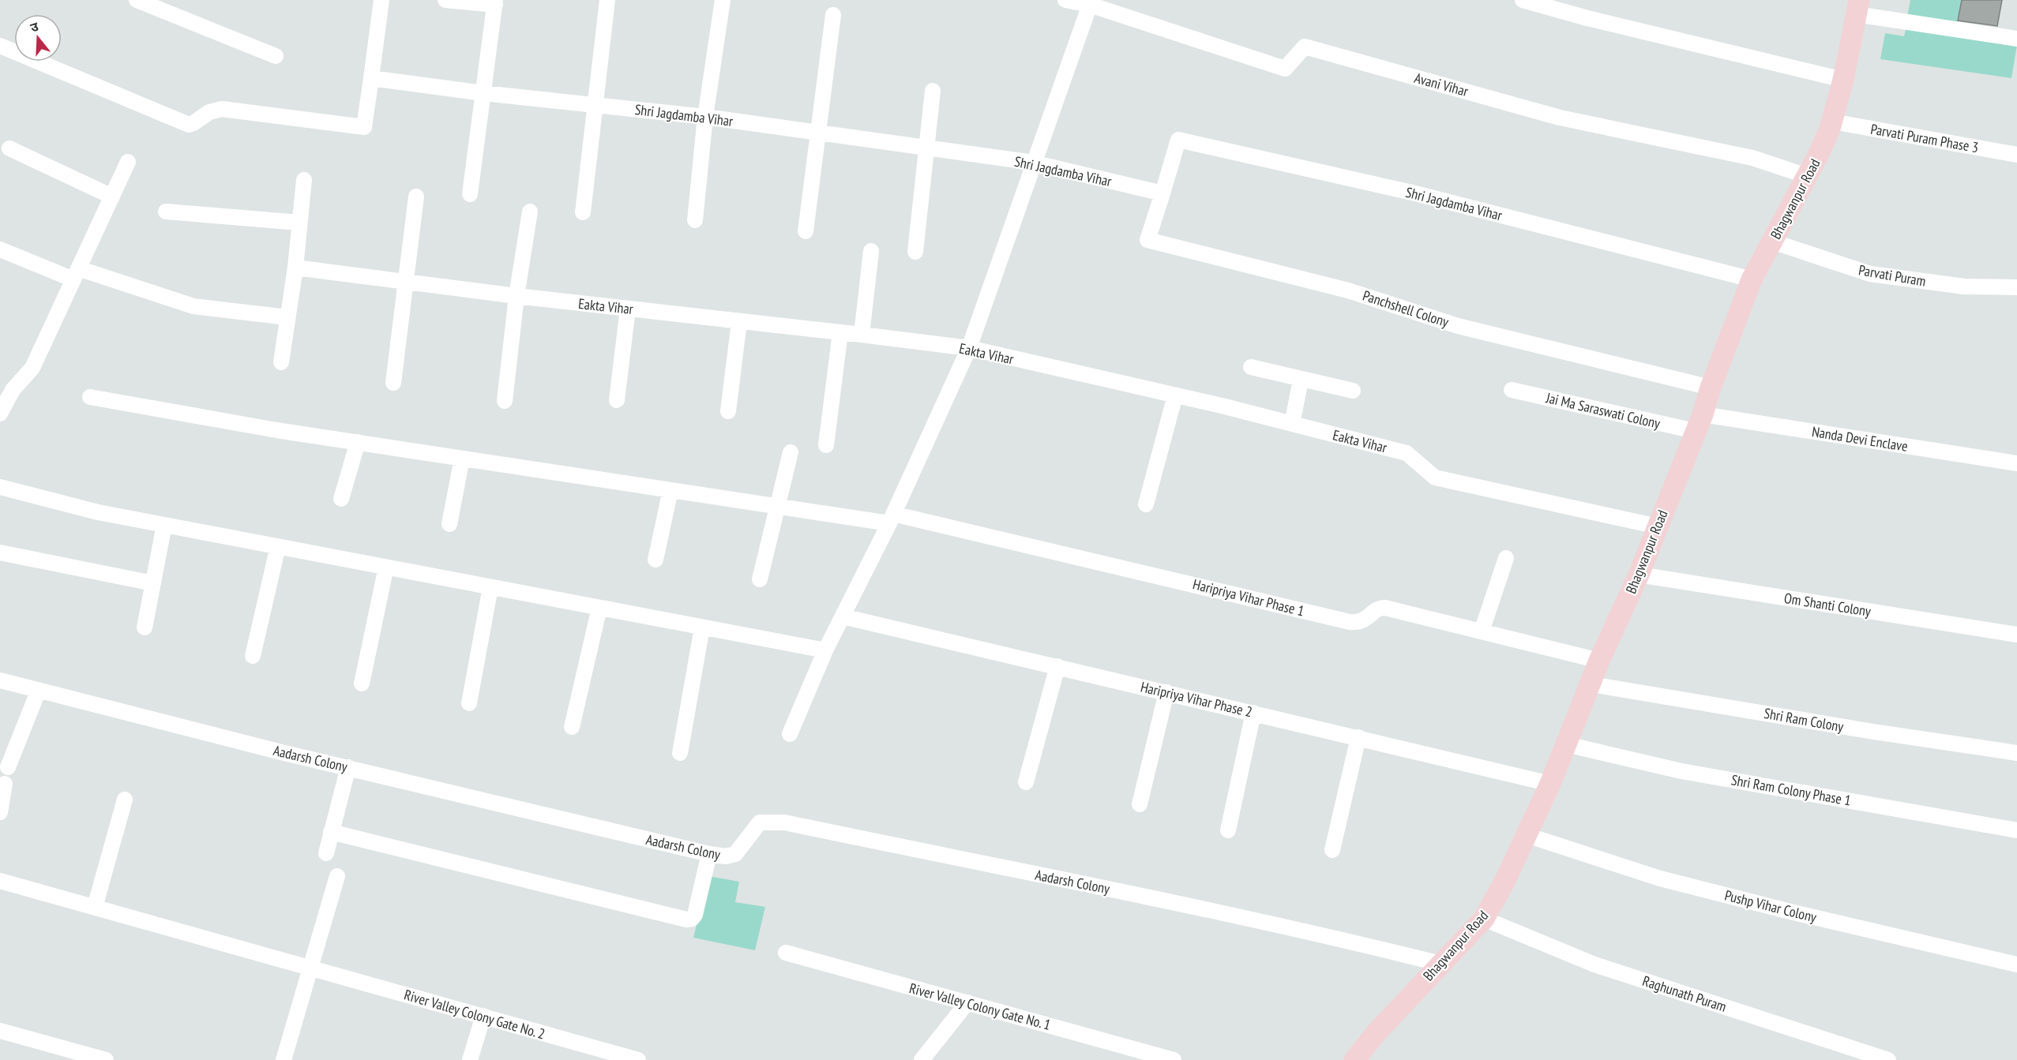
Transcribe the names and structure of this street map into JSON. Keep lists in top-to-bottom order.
{
  "streets": {
    "street": [
      "Avani Vihar",
      "Shri Jagdamba Vihar",
      "Parvati Puram Phase 3",
      "Bhagwanpur Road",
      "Parvati Puram",
      "Eakta Vihar",
      "Panchshell Colony",
      "Jai Ma Saraswati Colony",
      "Nanda Devi Enclave",
      "Haripriya Vihar Phase 1",
      "Om Shanti Colony",
      "Haripriya Vihar Phase 2",
      "Shri Ram Colony",
      "Aadarsh Colony",
      "Shri Ram Colony Phase 1",
      "Pushp Vihar Colony",
      "Raghunath Puram",
      "River Valley Colony Gate No. 1",
      "River Valley Colony Gate No. 2"
    ]
  },
  "crossings": [
    ["Avani Vihar", "Bhagwanpur Road"],
    ["Shri Jagdamba Vihar", "Bhagwanpur Road"],
    ["Shri Jagdamba Vihar", "Panchshell Colony"],
    ["Parvati Puram Phase 3", "Bhagwanpur Road"],
    ["Bhagwanpur Road", "Parvati Puram"],
    ["Bhagwanpur Road", "Eakta Vihar"],
    ["Bhagwanpur Road", "Panchshell Colony"],
    ["Bhagwanpur Road", "Jai Ma Saraswati Colony"],
    ["Bhagwanpur Road", "Nanda Devi Enclave"],
    ["Bhagwanpur Road", "Haripriya Vihar Phase 1"],
    ["Bhagwanpur Road", "Om Shanti Colony"],
    ["Bhagwanpur Road", "Haripriya Vihar Phase 2"],
    ["Bhagwanpur Road", "Shri Ram Colony"],
    ["Bhagwanpur Road", "Aadarsh Colony"],
    ["Bhagwanpur Road", "Shri Ram Colony Phase 1"],
    ["Bhagwanpur Road", "Pushp Vihar Colony"],
    ["Bhagwanpur Road", "Raghunath Puram"],
    ["Jai Ma Saraswati Colony", "Nanda Devi Enclave"]
  ],
  "north": "top"
}
